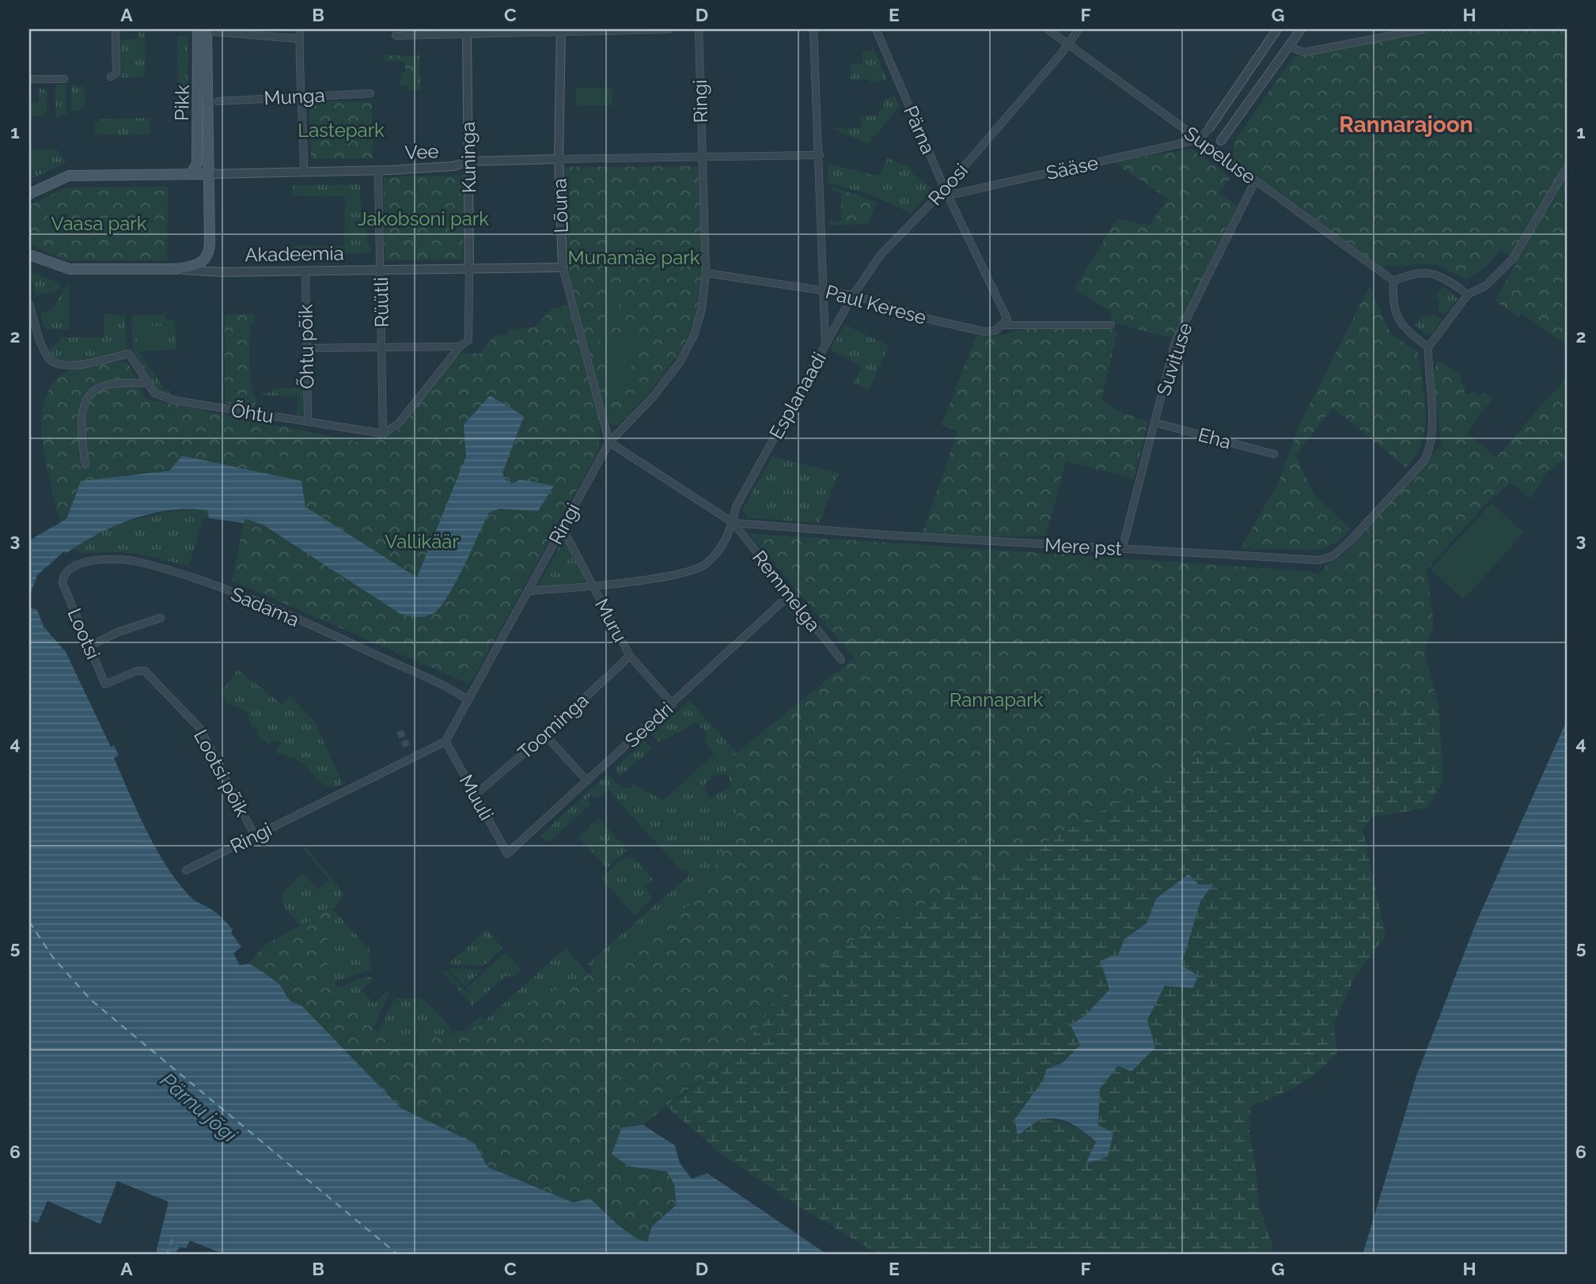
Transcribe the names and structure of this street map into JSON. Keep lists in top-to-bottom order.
{
  "streets": {
    "main road": ["Pikk", "Vee", "Akadeemia"],
    "street": [
      "Munga",
      "Ringi",
      "Pärna",
      "Supeluse",
      "Kuninga",
      "Sääse",
      "Roosi",
      "Lõuna",
      "Rüütli",
      "Paul Kerese",
      "Õhtu põik",
      "Suvituse",
      "Esplanaadi",
      "Õhtu",
      "Eha",
      "Mere pst",
      "Remmelga",
      "Sadama",
      "Muru",
      "Lootsi",
      "Seedri",
      "Toominga",
      "Lootsi põik",
      "Muuli"
    ]
  },
  "crossings": [
    ["Ringi", "Vee"],
    ["Ringi", "Lõuna"],
    ["Ringi", "Paul Kerese"],
    ["Ringi", "Esplanaadi"],
    ["Ringi", "Mere pst"],
    ["Ringi", "Sadama"],
    ["Ringi", "Muru"],
    ["Ringi", "Lootsi põik"],
    ["Ringi", "Muuli"],
    ["Pikk", "Vee"],
    ["Pikk", "Akadeemia"],
    ["Pärna", "Sääse"],
    ["Pärna", "Roosi"],
    ["Pärna", "Paul Kerese"],
    ["Vee", "Kuninga"],
    ["Vee", "Lõuna"],
    ["Vee", "Rüütli"],
    ["Vee", "Esplanaadi"],
    ["Supeluse", "Sääse"],
    ["Supeluse", "Roosi"],
    ["Supeluse", "Suvituse"],
    ["Kuninga", "Akadeemia"],
    ["Sääse", "Roosi"],
    ["Roosi", "Paul Kerese"],
    ["Roosi", "Esplanaadi"],
    ["Lõuna", "Akadeemia"],
    ["Lõuna", "Mere pst"],
    ["Akadeemia", "Rüütli"],
    ["Akadeemia", "Õhtu põik"],
    ["Rüütli", "Õhtu"],
    ["Paul Kerese", "Esplanaadi"],
    ["Õhtu põik", "Õhtu"],
    ["Suvituse", "Eha"],
    ["Suvituse", "Mere pst"],
    ["Esplanaadi", "Mere pst"],
    ["Esplanaadi", "Remmelga"],
    ["Esplanaadi", "Muru"],
    ["Mere pst", "Remmelga"],
    ["Remmelga", "Seedri"],
    ["Sadama", "Lootsi"],
    ["Muru", "Seedri"],
    ["Muru", "Toominga"],
    ["Lootsi", "Lootsi põik"],
    ["Seedri", "Muuli"],
    ["Toominga", "Muuli"]
  ],
  "districts": ["Rannarajoon"],
  "water": ["Pärnu jõgi"],
  "parks": [
    "Lastepark",
    "Jakobsoni park",
    "Vaasa park",
    "Munamäe park",
    "Vallikäär",
    "Rannapark"
  ],
  "grid": {
    "columns": [
      "A",
      "B",
      "C",
      "D",
      "E",
      "F",
      "G",
      "H"
    ],
    "rows": [
      "1",
      "2",
      "3",
      "4",
      "5",
      "6"
    ]
  }
}
